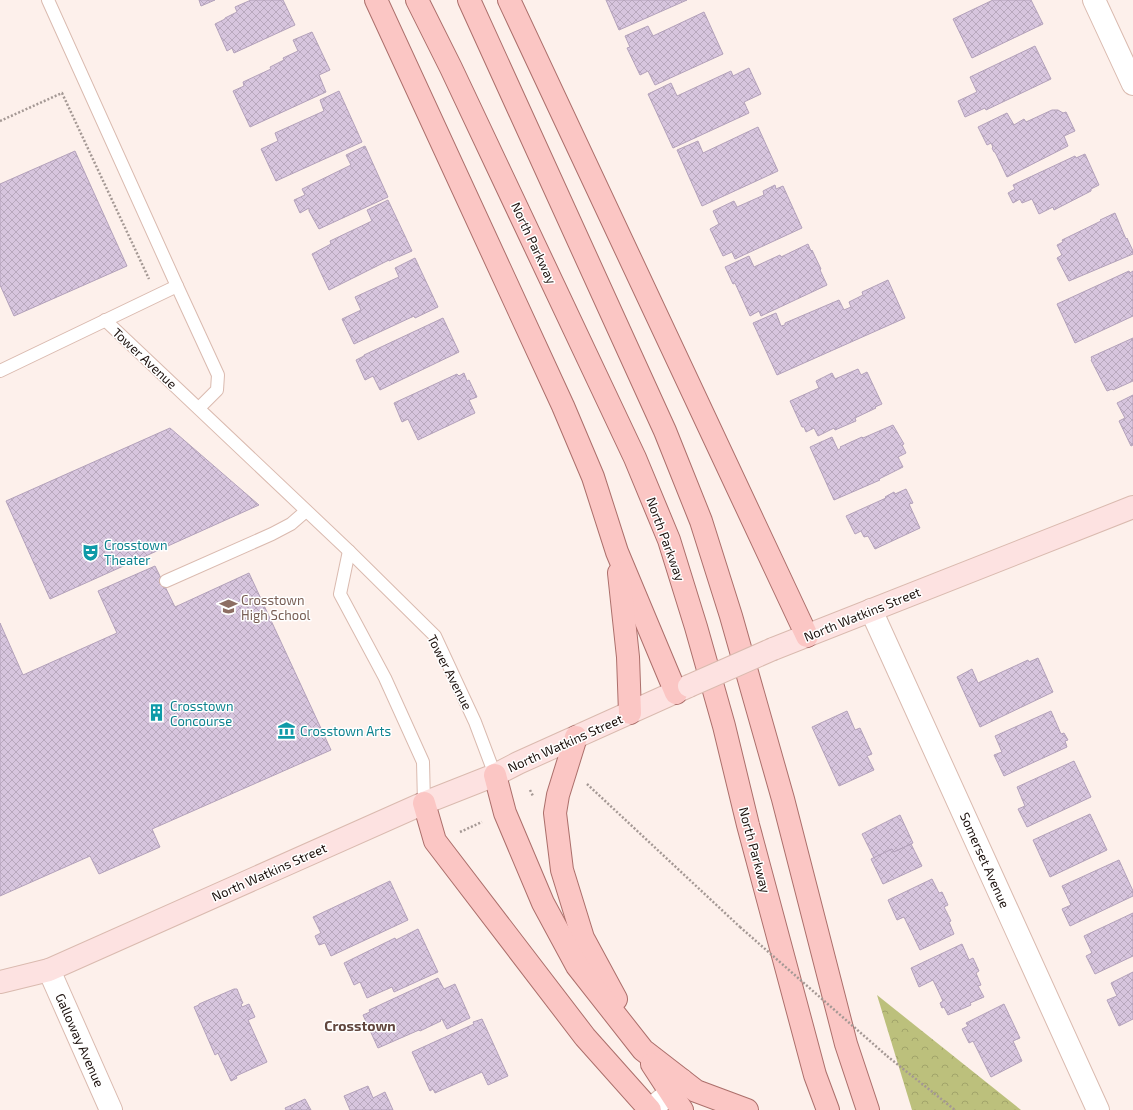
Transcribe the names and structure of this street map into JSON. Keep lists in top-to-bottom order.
{
  "streets": {
    "main road": ["North Parkway", "North Watkins Street"],
    "street": ["Somerset Avenue", "Galloway Avenue"],
    "lane": ["Tower Avenue"]
  },
  "crossings": [
    ["Tower Avenue", "North Watkins Street"],
    ["North Watkins Street", "Somerset Avenue"],
    ["North Watkins Street", "Galloway Avenue"]
  ],
  "districts": ["Crosstown"],
  "places": {
    "theatre": ["Crosstown Theater"],
    "school or university": ["Crosstown High School"],
    "building": ["Crosstown Concourse"],
    "museum": ["Crosstown Arts"]
  }
}
